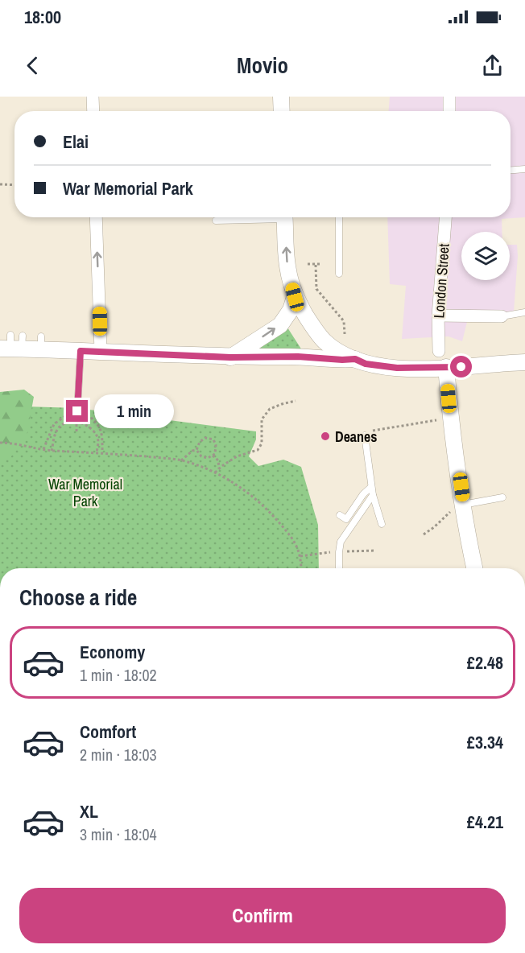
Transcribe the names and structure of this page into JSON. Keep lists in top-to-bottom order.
{
  "streets": {
    "street": ["London Street"]
  },
  "parks": ["War Memorial Park"],
  "places": ["Deanes"],
  "page": {
    "status": "18:00",
    "header": "Movio",
    "banner": ["Elai", "War Memorial Park"],
    "bubble": "1 min",
    "heading": "Choose a ride",
    "list": [
      {
        "name": "Economy",
        "note": "1 min · 18:02",
        "value": "£2.48"
      },
      {
        "name": "Comfort",
        "note": "2 min · 18:03",
        "value": "£3.34"
      },
      {
        "name": "XL",
        "note": "3 min · 18:04",
        "value": "£4.21"
      }
    ],
    "buttons": "Confirm"
  }
}
